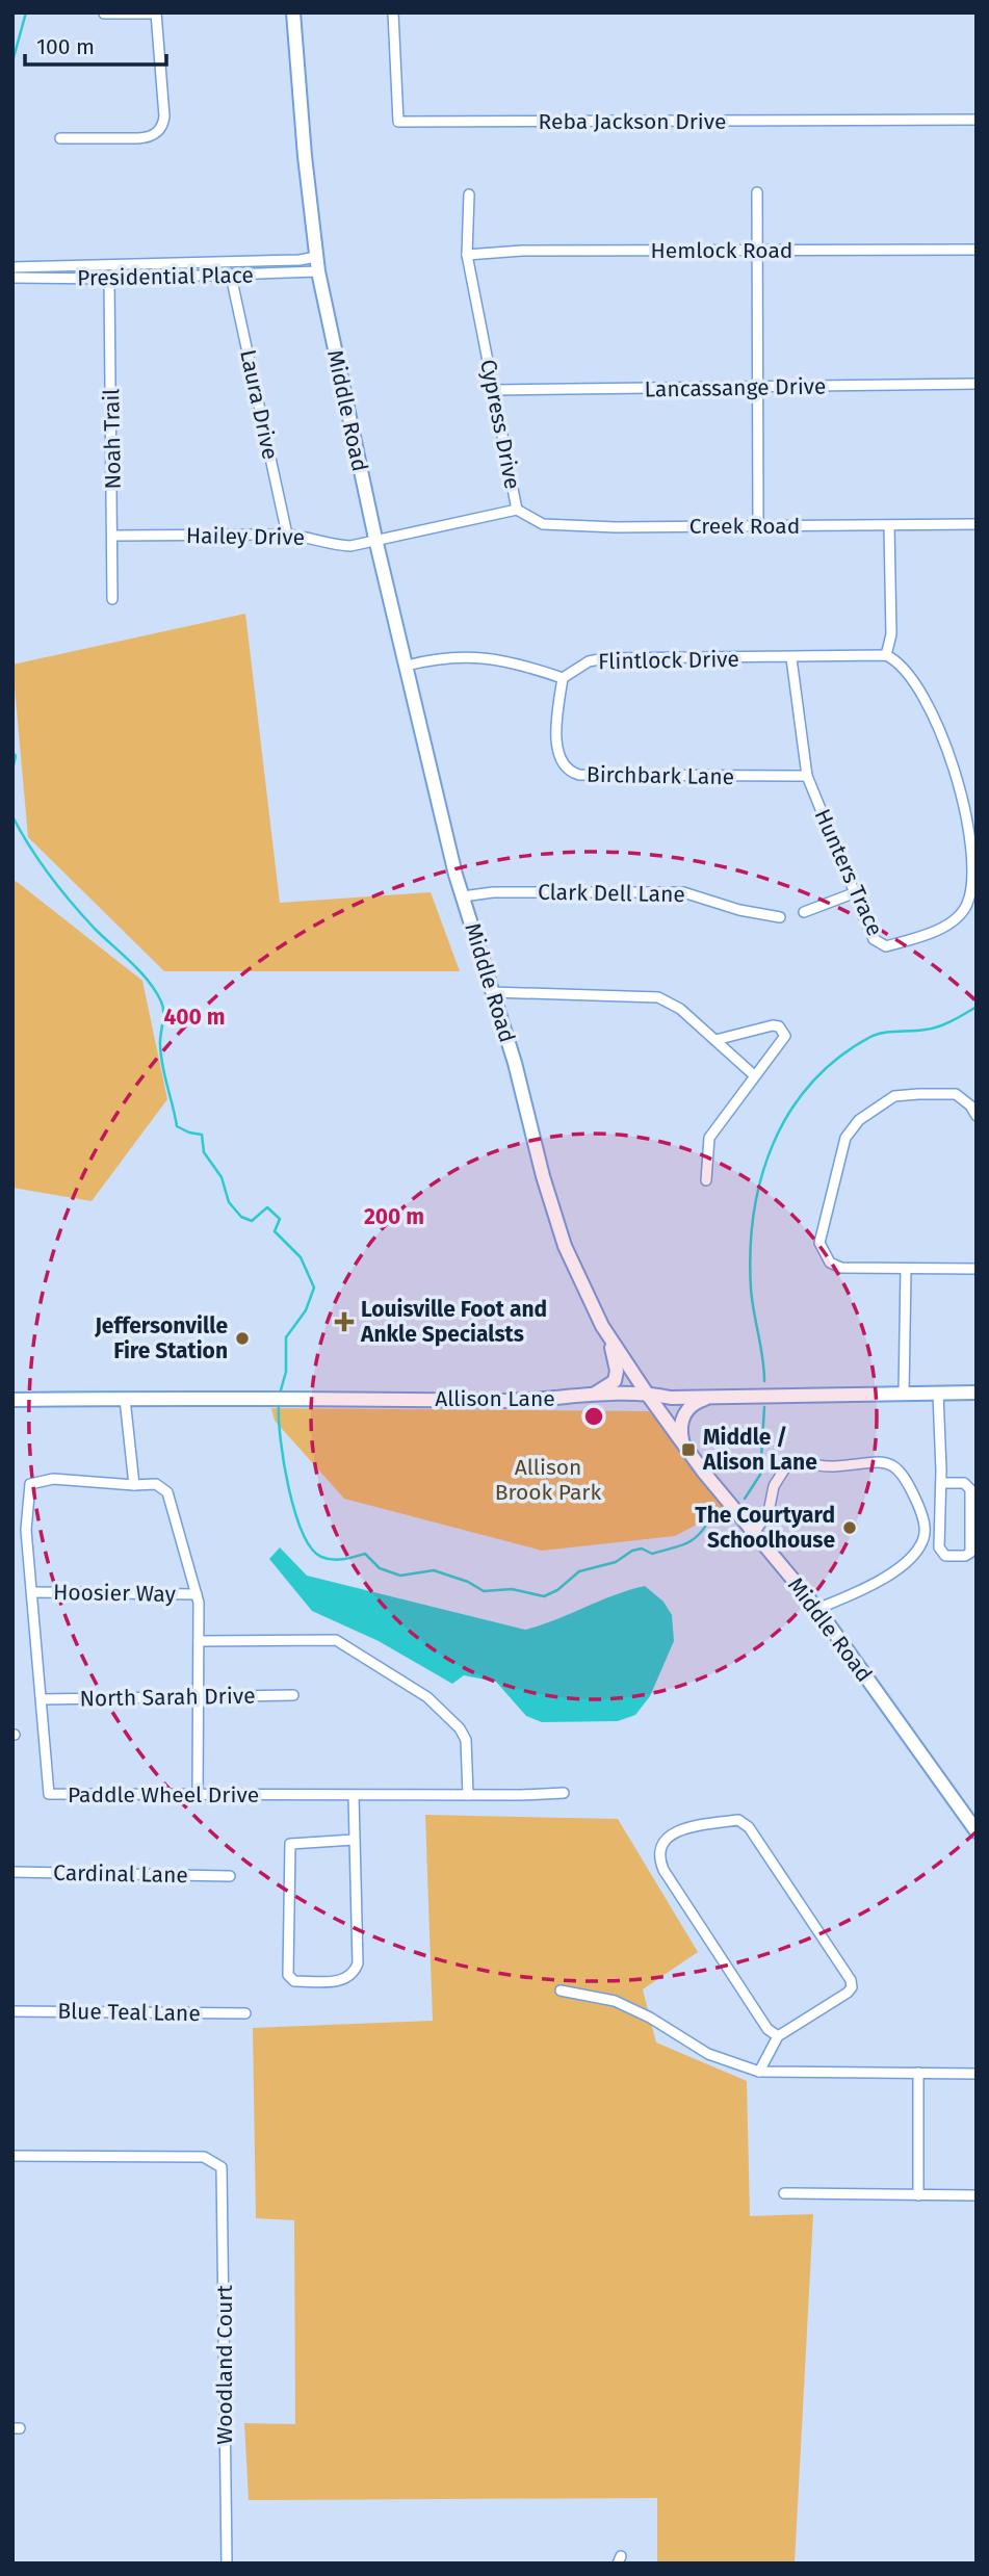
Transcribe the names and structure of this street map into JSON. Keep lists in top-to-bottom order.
{
  "streets": {
    "main road": ["Middle Road", "Allison Lane"],
    "street": [
      "Reba Jackson Drive",
      "Hemlock Road",
      "Presidential Place",
      "Lancassange Drive",
      "Laura Drive",
      "Cypress Drive",
      "Noah Trail",
      "Creek Road",
      "Hailey Drive",
      "Flintlock Drive",
      "Birchbark Lane",
      "Hunters Trace",
      "Clark Dell Lane",
      "Hoosier Way",
      "North Sarah Drive",
      "Paddle Wheel Drive",
      "Cardinal Lane",
      "Blue Teal Lane",
      "Woodland Court"
    ]
  },
  "crossings": [
    ["Hemlock Road", "Cypress Drive"],
    ["Presidential Place", "Laura Drive"],
    ["Presidential Place", "Middle Road"],
    ["Presidential Place", "Noah Trail"],
    ["Lancassange Drive", "Cypress Drive"],
    ["Laura Drive", "Hailey Drive"],
    ["Middle Road", "Cypress Drive"],
    ["Middle Road", "Hailey Drive"],
    ["Middle Road", "Clark Dell Lane"],
    ["Middle Road", "Allison Lane"],
    ["Cypress Drive", "Creek Road"],
    ["Cypress Drive", "Hailey Drive"],
    ["Noah Trail", "Hailey Drive"],
    ["Flintlock Drive", "Birchbark Lane"],
    ["Flintlock Drive", "Hunters Trace"],
    ["Birchbark Lane", "Hunters Trace"],
    ["Hoosier Way", "Paddle Wheel Drive"],
    ["North Sarah Drive", "Paddle Wheel Drive"]
  ],
  "parks": ["Allison Brook Park"],
  "places": {
    "health": ["Louisville Foot and Ankle Specialsts"],
    "other": ["Jeffersonville Fire Station", "The Courtyard Schoolhouse"],
    "transit": ["Middle / Alison Lane"]
  },
  "scale_bar": "100 m",
  "rings": ["400 m", "200 m"]
}
